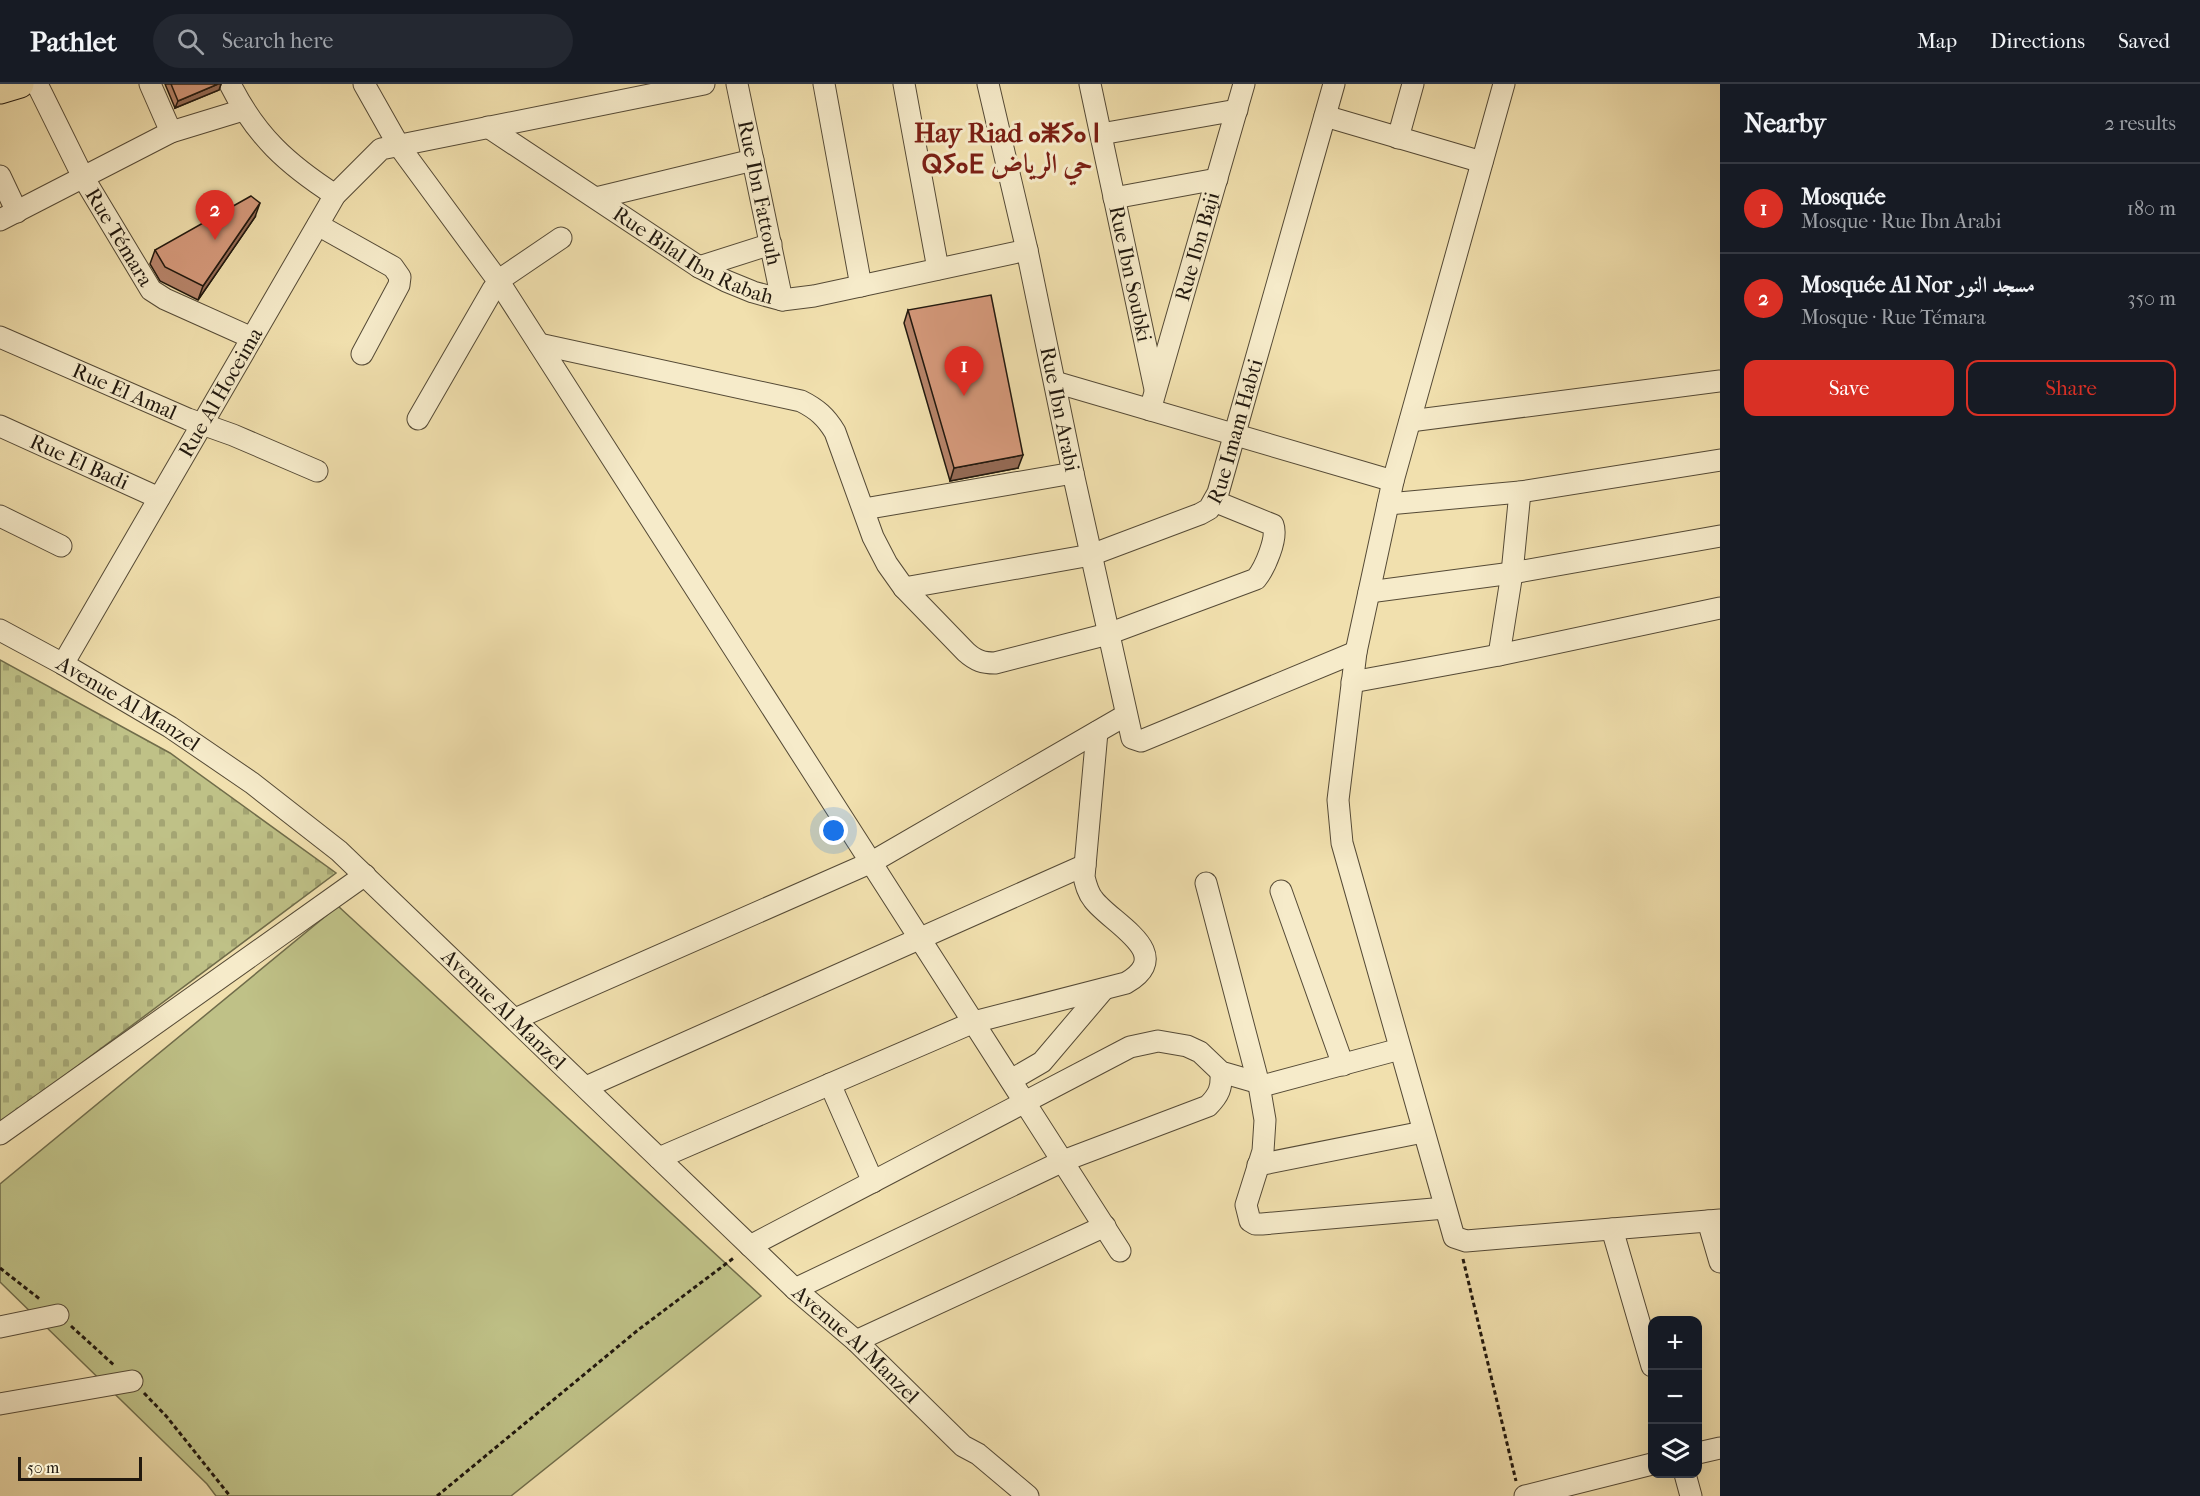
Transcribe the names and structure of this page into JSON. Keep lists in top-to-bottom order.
{
  "streets": {
    "street": [
      "Rue Ibn Fattouh",
      "Rue Témara",
      "Rue Ibn Baji",
      "Rue Bilal Ibn Rabah",
      "Rue Ibn Soubki",
      "Rue El Amal",
      "Rue Al Hoceima",
      "Rue Ibn Arabi",
      "Rue Imam Habti",
      "Rue El Badi",
      "Avenue Al Manzel"
    ]
  },
  "crossings": [
    ["Rue Ibn Fattouh", "Rue Bilal Ibn Rabah"],
    ["Rue Témara", "Rue Al Hoceima"],
    ["Rue Ibn Baji", "Rue Ibn Soubki"],
    ["Rue Bilal Ibn Rabah", "Rue Al Hoceima"],
    ["Rue Bilal Ibn Rabah", "Rue Ibn Arabi"],
    ["Rue El Amal", "Rue Al Hoceima"],
    ["Rue Al Hoceima", "Rue El Badi"],
    ["Rue Al Hoceima", "Avenue Al Manzel"],
    ["Rue Ibn Arabi", "Rue Imam Habti"]
  ],
  "districts": ["Hay Riad ⴰⵥⵢⴰ ⵏ ⵕⵢⴰⴹ حي الرياض"],
  "scale_bar": "50 m",
  "page": {
    "header": "Pathlet",
    "search": "Search here",
    "nav": ["Map", "Directions", "Saved"],
    "heading": ["Nearby", "2 results"],
    "list": [
      {
        "mark": "1",
        "name": "Mosquée",
        "note": "Mosque · Rue Ibn Arabi",
        "value": "180 m"
      },
      {
        "mark": "2",
        "name": "Mosquée Al Nor مسجد النور",
        "note": "Mosque · Rue Témara",
        "value": "350 m"
      }
    ],
    "pins": ["2", "1"],
    "buttons": ["Save", "Share"],
    "map_buttons": ["+", "−"],
    "scale": "50 m"
  }
}
